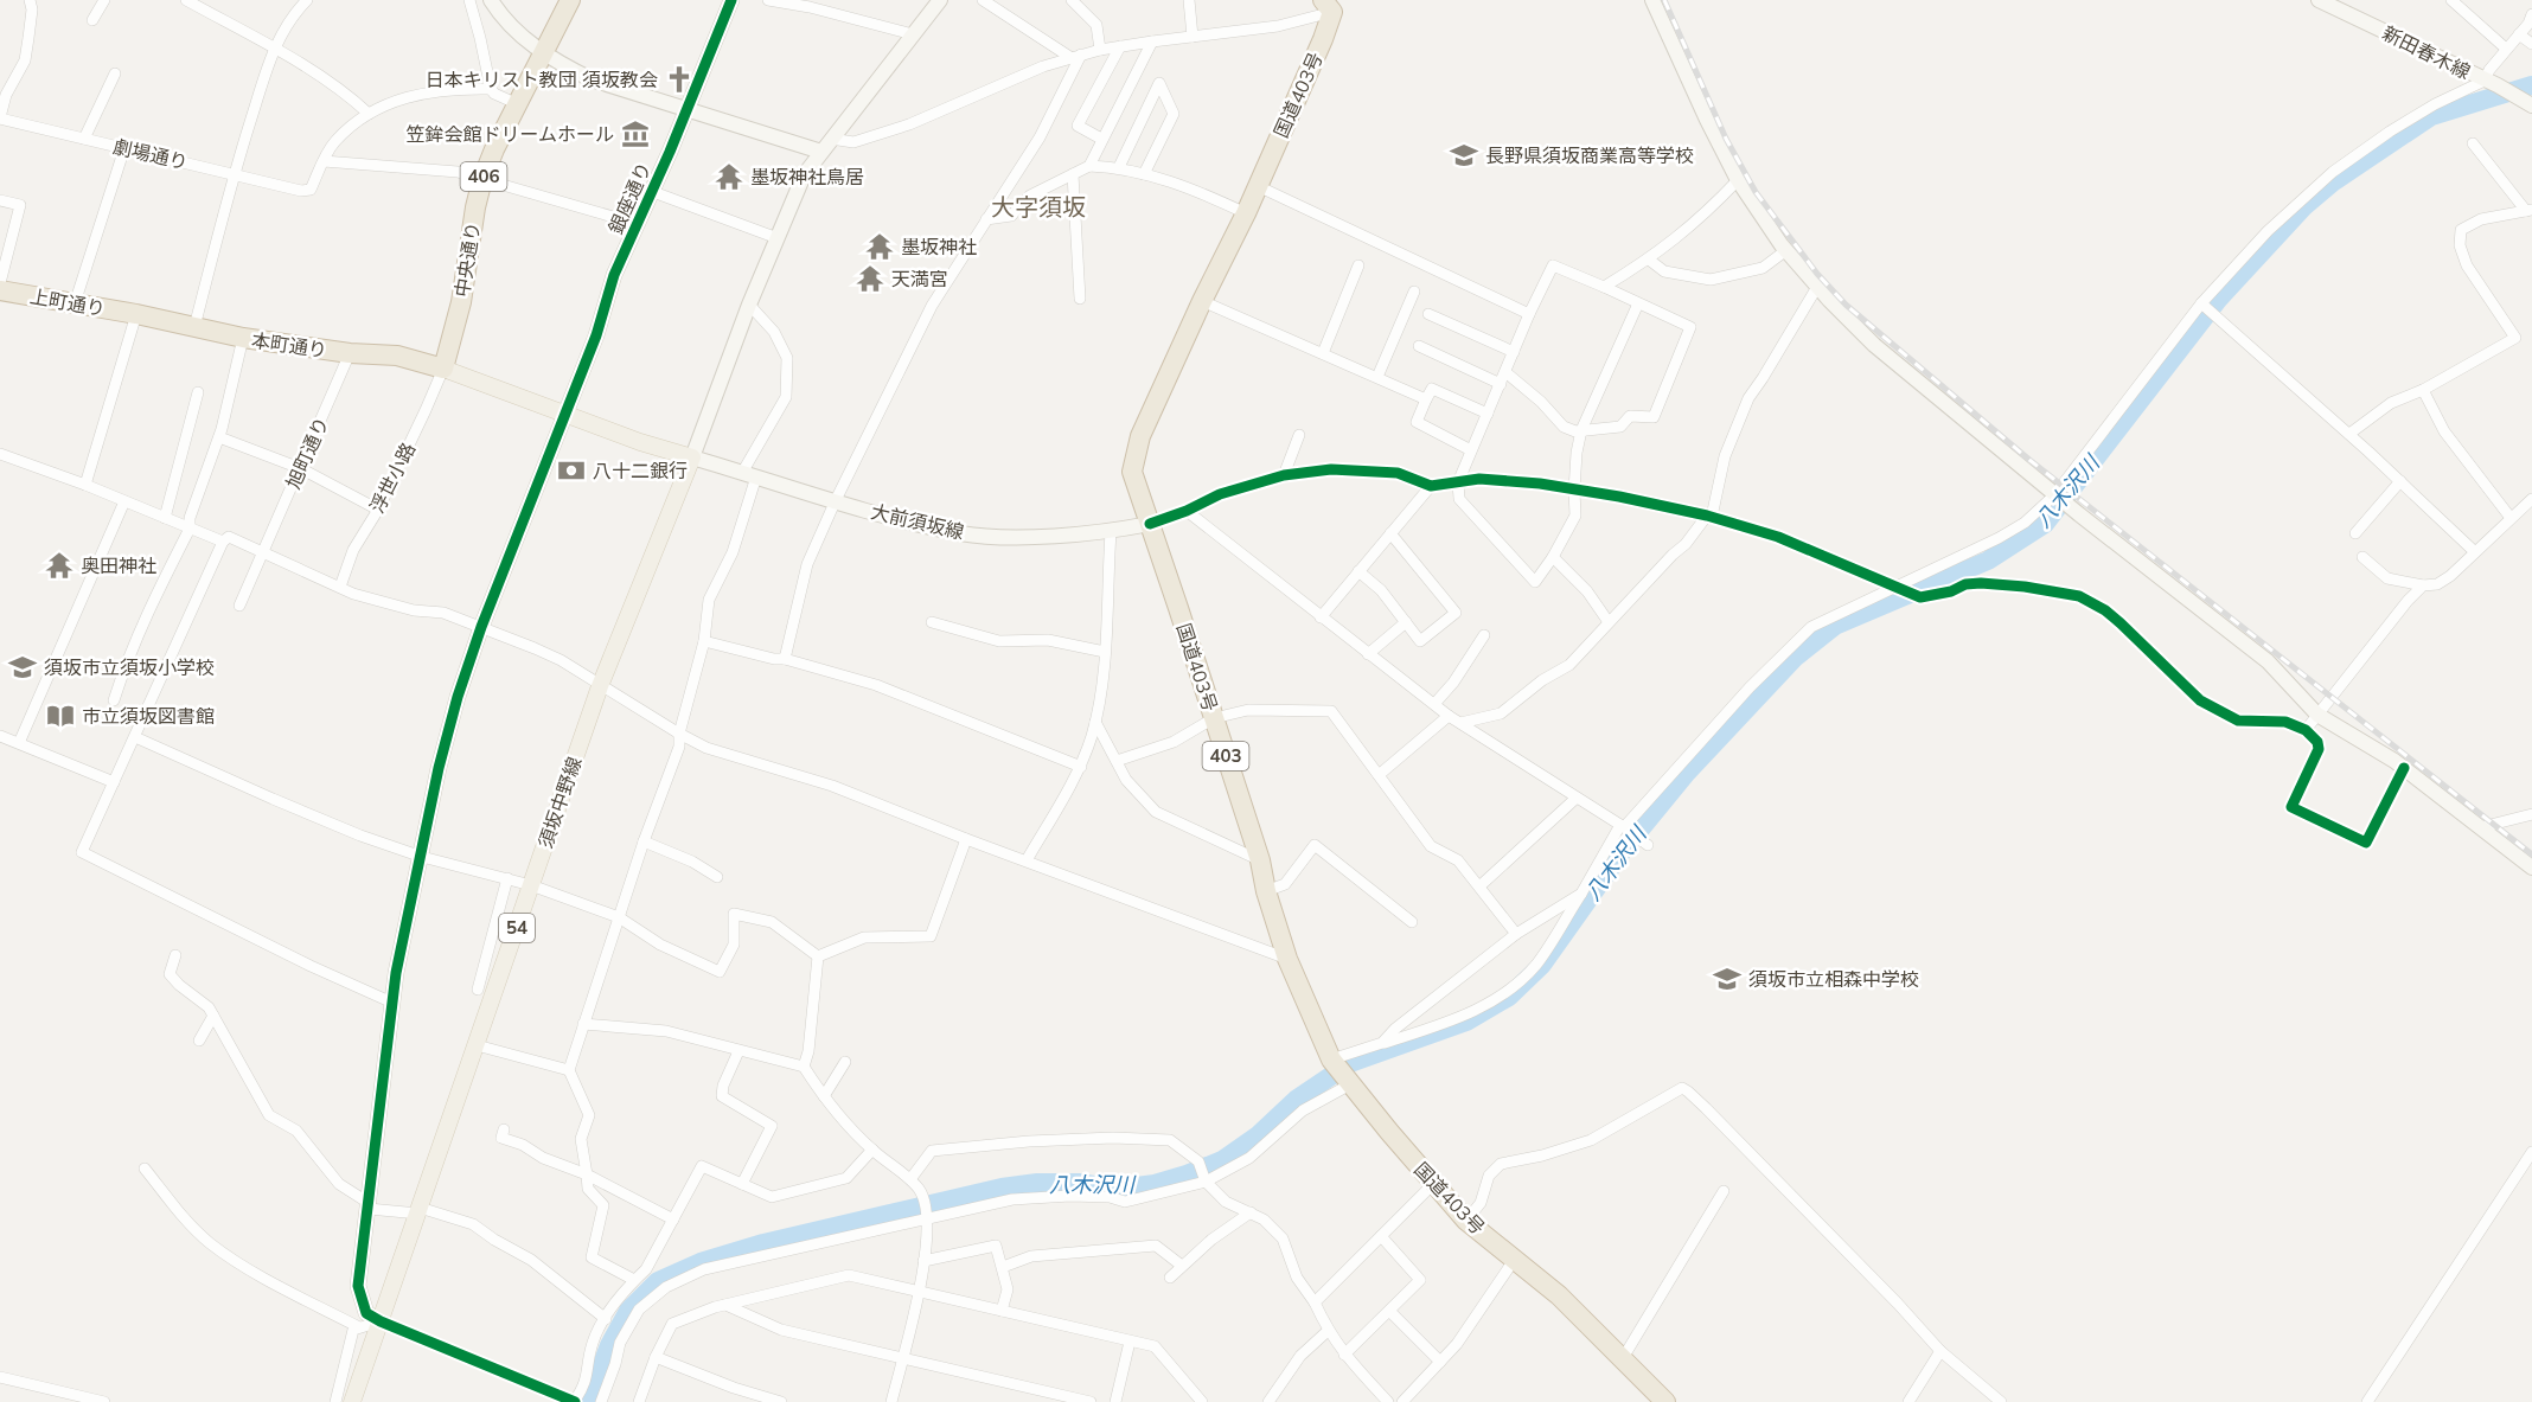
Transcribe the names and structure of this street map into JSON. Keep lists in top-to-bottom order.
{
  "streets": {
    "highway": [
      "国道403号",
      "406",
      "中央通り",
      "上町通り",
      "本町通り",
      "403"
    ],
    "main road": ["須坂中野線", "54"],
    "street": [
      "新田春木線",
      "劇場通り",
      "銀座通り",
      "旭町通り",
      "浮世小路",
      "大前須坂線"
    ]
  },
  "crossings": [
    ["国道403号", "大前須坂線"],
    ["銀座通り", "須坂中野線"],
    ["中央通り", "本町通り"],
    ["中央通り", "浮世小路"],
    ["上町通り", "本町通り"],
    ["本町通り", "旭町通り"],
    ["本町通り", "浮世小路"],
    ["大前須坂線", "須坂中野線"]
  ],
  "districts": ["大字須坂"],
  "water": ["八木沢川"],
  "places": {
    "church": ["日本キリスト教団 須坂教会"],
    "museum": ["笠鉾会館ドリームホール"],
    "school or university": ["長野県須坂商業高等学校", "須坂市立須坂小学校", "須坂市立相森中学校"],
    "temple": [
      "墨坂神社鳥居",
      "墨坂神社",
      "天満宮",
      "奥田神社"
    ],
    "bank": ["八十二銀行"],
    "library": ["市立須坂図書館"]
  }
}
